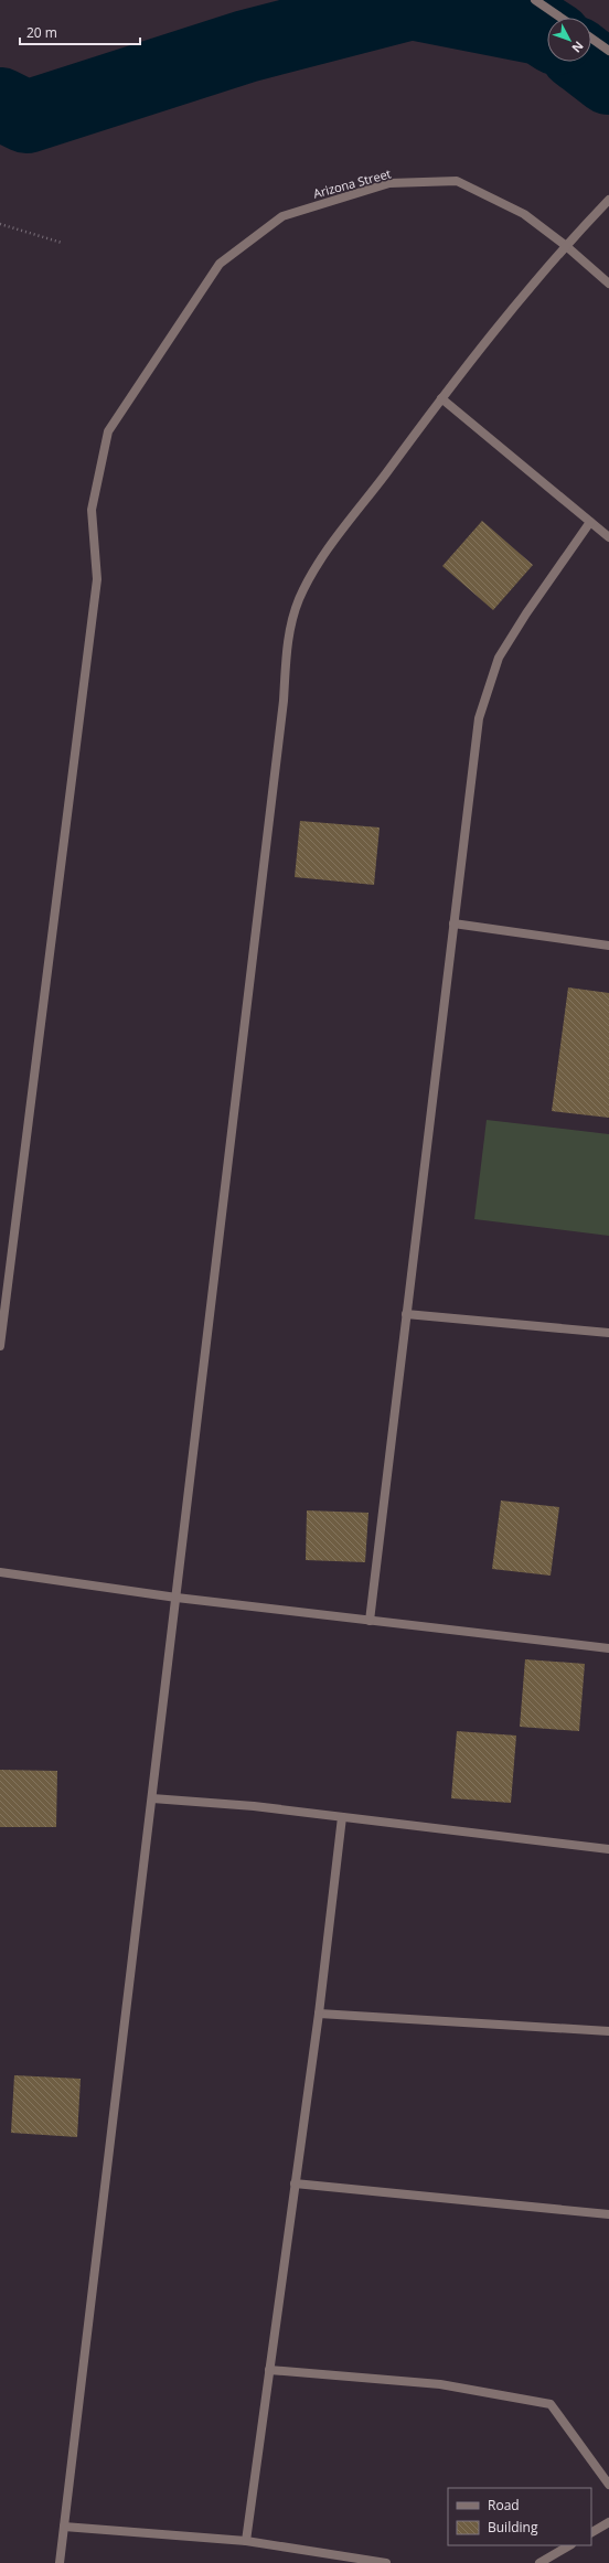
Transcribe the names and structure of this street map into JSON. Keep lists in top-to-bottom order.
{
  "streets": {
    "street": ["Arizona Street"]
  },
  "legend": ["Road", "Building"],
  "scale_bar": "20 m",
  "north": "bottom right"
}
